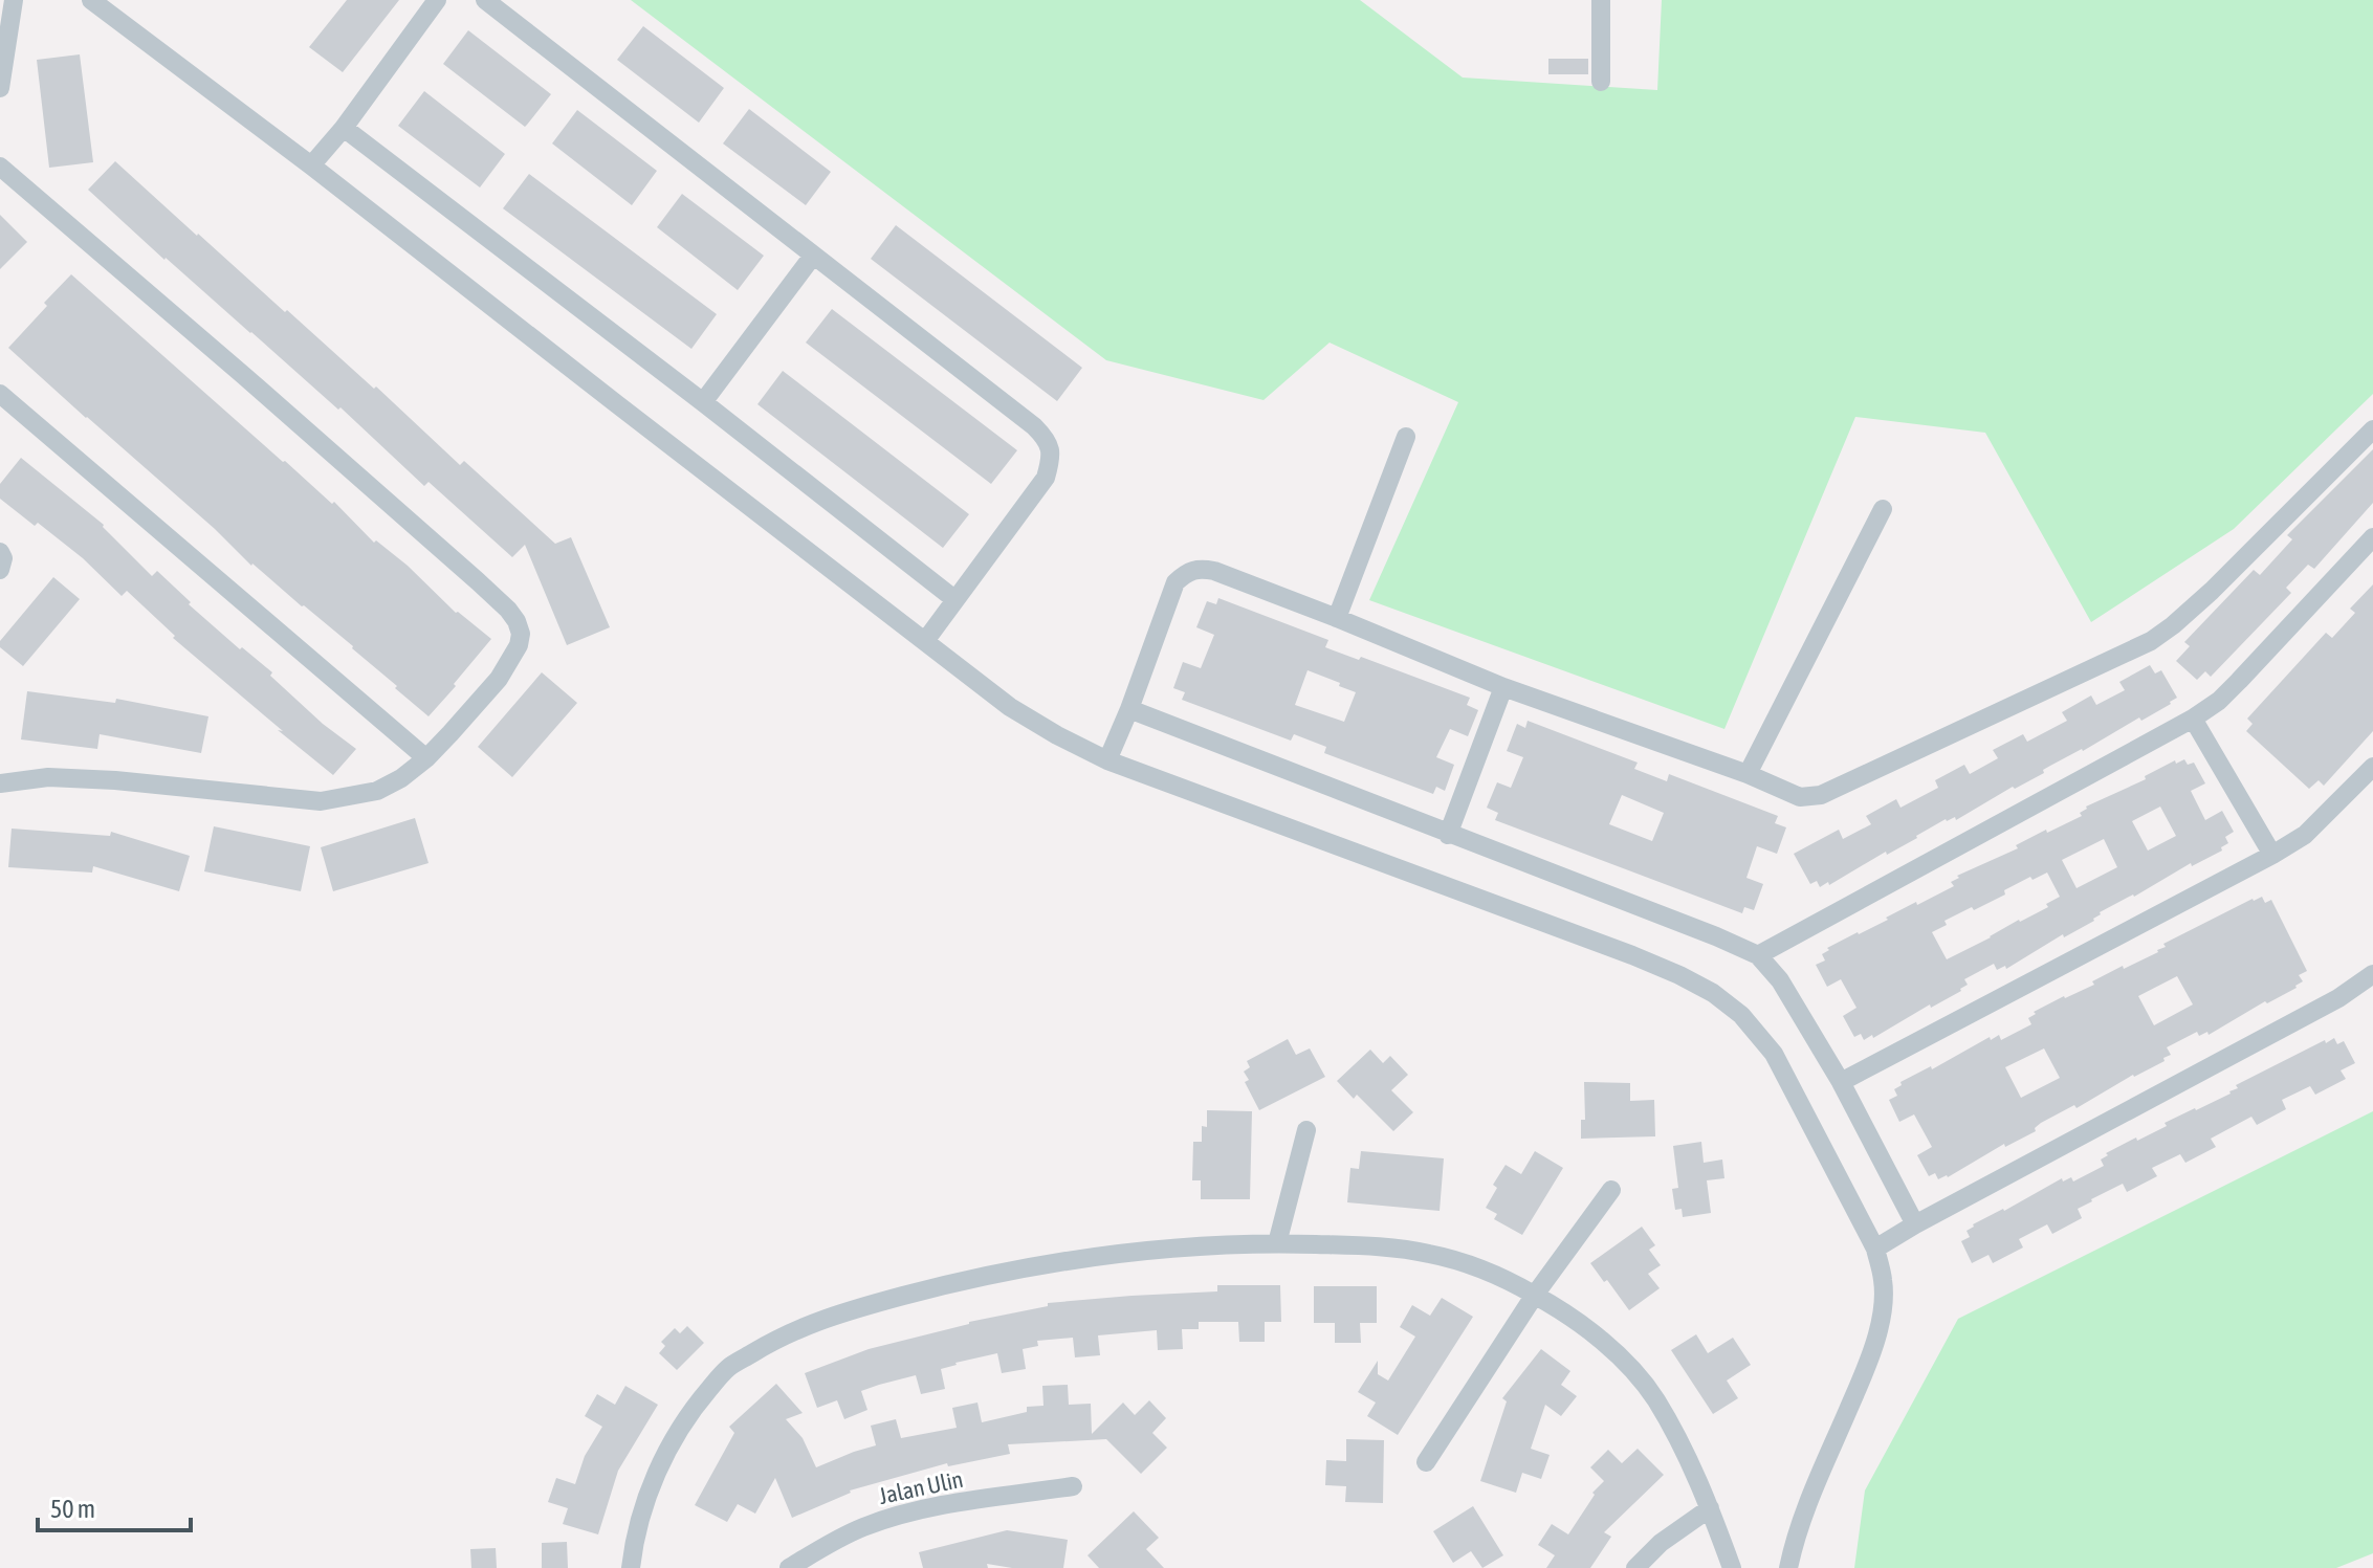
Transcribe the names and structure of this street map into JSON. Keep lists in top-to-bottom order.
{
  "streets": {
    "street": ["Jalan Ulin"]
  },
  "scale_bar": "50 m"
}
